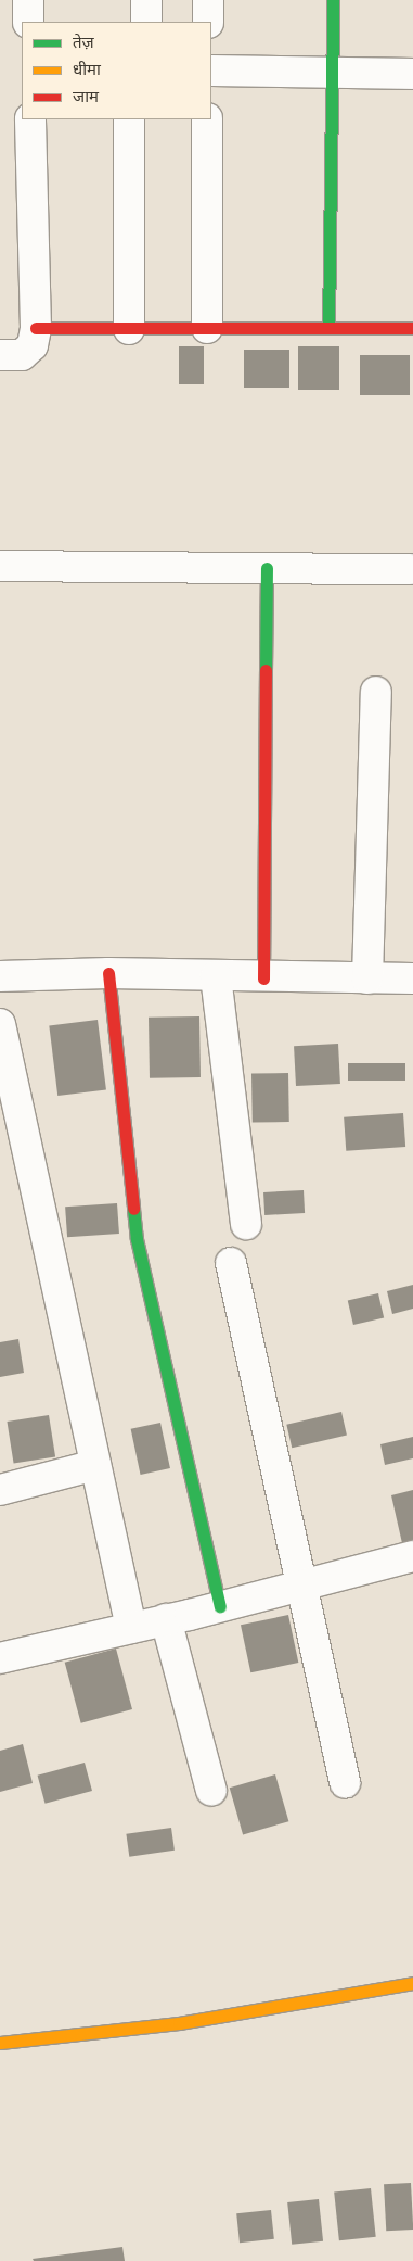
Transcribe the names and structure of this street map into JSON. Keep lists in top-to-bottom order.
{
  "legend": ["तेज़", "धीमा", "जाम"]
}
